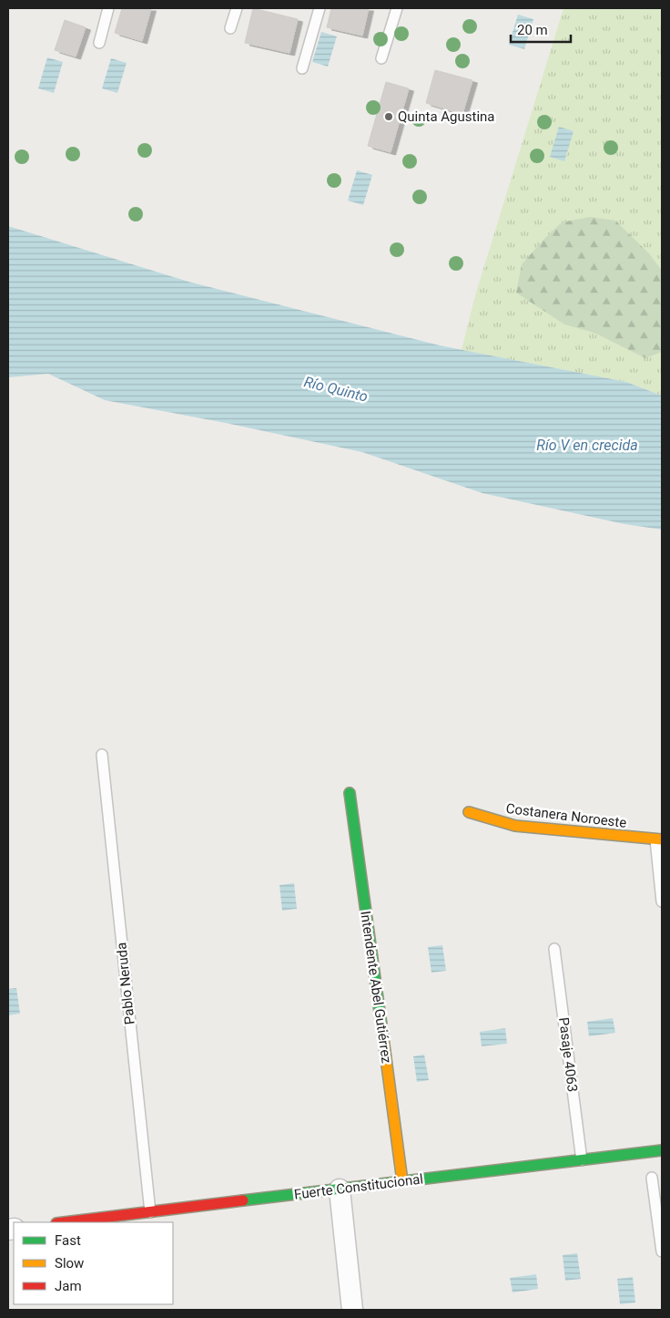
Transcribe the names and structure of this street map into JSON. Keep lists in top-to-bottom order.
{
  "streets": {
    "street": ["Costanera Noroeste", "Intendente Abel Gutiérrez", "Fuerte Constitucional"],
    "lane": ["Pablo Neruda", "Pasaje 4063"]
  },
  "crossings": [
    ["Pablo Neruda", "Fuerte Constitucional"],
    ["Intendente Abel Gutiérrez", "Fuerte Constitucional"],
    ["Pasaje 4063", "Fuerte Constitucional"]
  ],
  "water": ["Río Quinto", "Río V en crecida"],
  "places": ["Quinta Agustina"],
  "legend": ["Fast", "Slow", "Jam"],
  "scale_bar": "20 m"
}
